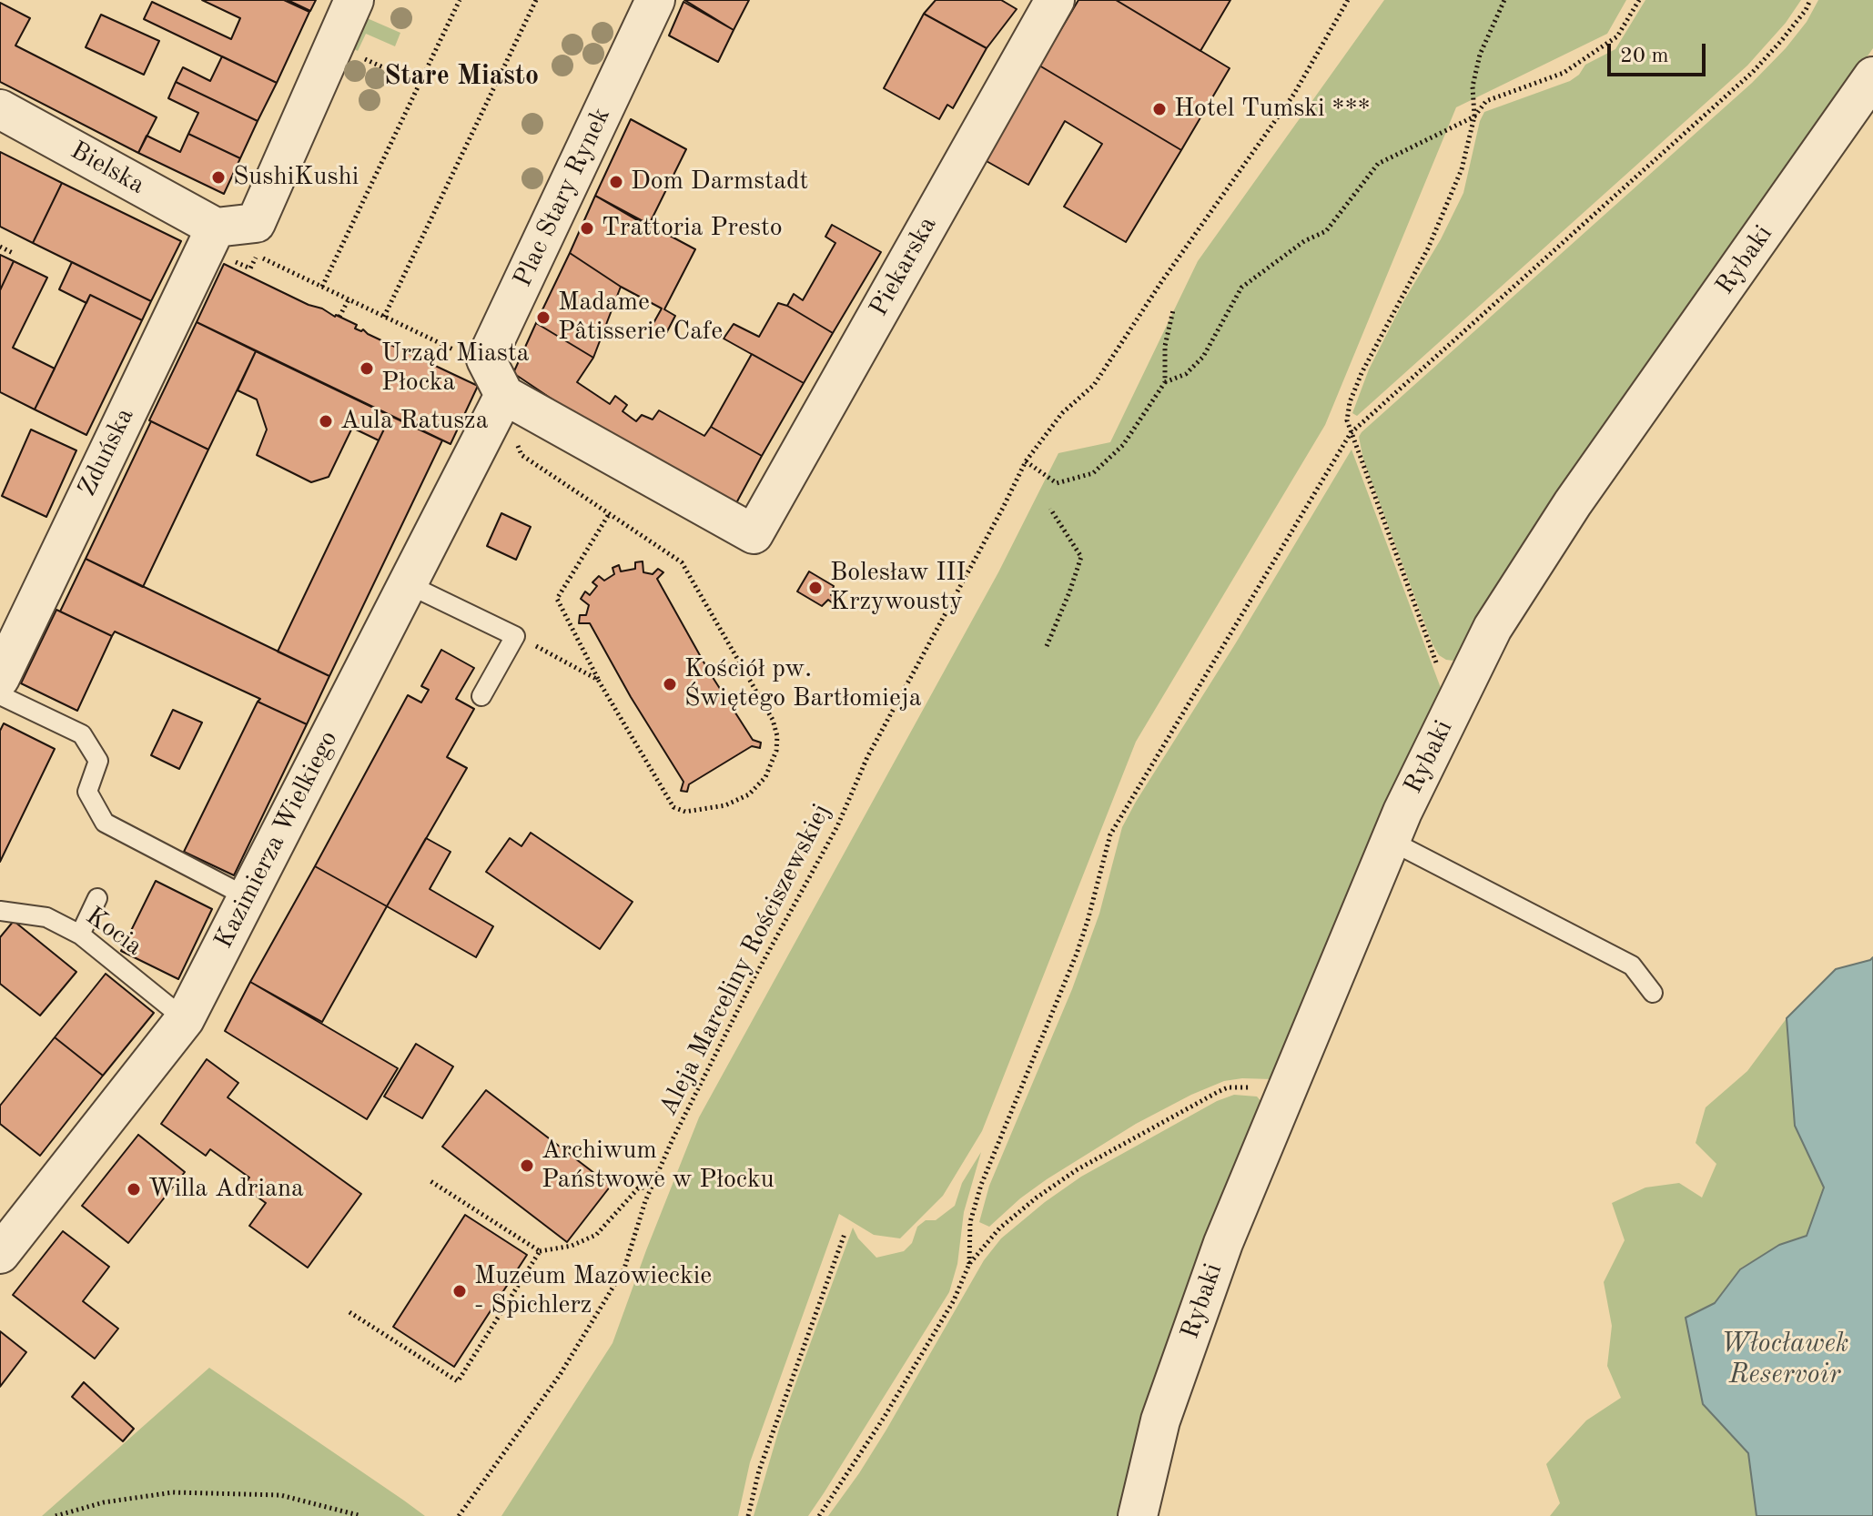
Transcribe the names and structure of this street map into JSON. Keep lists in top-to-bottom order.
{
  "streets": {
    "street": [
      "Bielska",
      "Plac Stary Rynek",
      "Rybaki",
      "Piekarska",
      "Zduńska",
      "Kazimierza Wielkiego"
    ],
    "lane": ["Kocia"],
    "path": ["Aleja Marceliny Rościszewskiej"]
  },
  "crossings": [
    ["Bielska", "Zduńska"],
    ["Plac Stary Rynek", "Piekarska"],
    ["Plac Stary Rynek", "Kazimierza Wielkiego"],
    ["Piekarska", "Kazimierza Wielkiego"],
    ["Kazimierza Wielkiego", "Kocia"]
  ],
  "districts": ["Stare Miasto"],
  "water": ["Włocławek Reservoir"],
  "places": [
    "Hotel Tumski ***",
    "SushiKushi",
    "Dom Darmstadt",
    "Trattoria Presto",
    "Madame Pâtisserie Cafe",
    "Urząd Miasta Płocka",
    "Aula Ratusza",
    "Bolesław III Krzywousty",
    "Kościół pw. Świętego Bartłomieja",
    "Archiwum Państwowe w Płocku",
    "Willa Adriana",
    "Muzeum Mazowieckie - Spichlerz"
  ],
  "scale_bar": "20 m"
}
